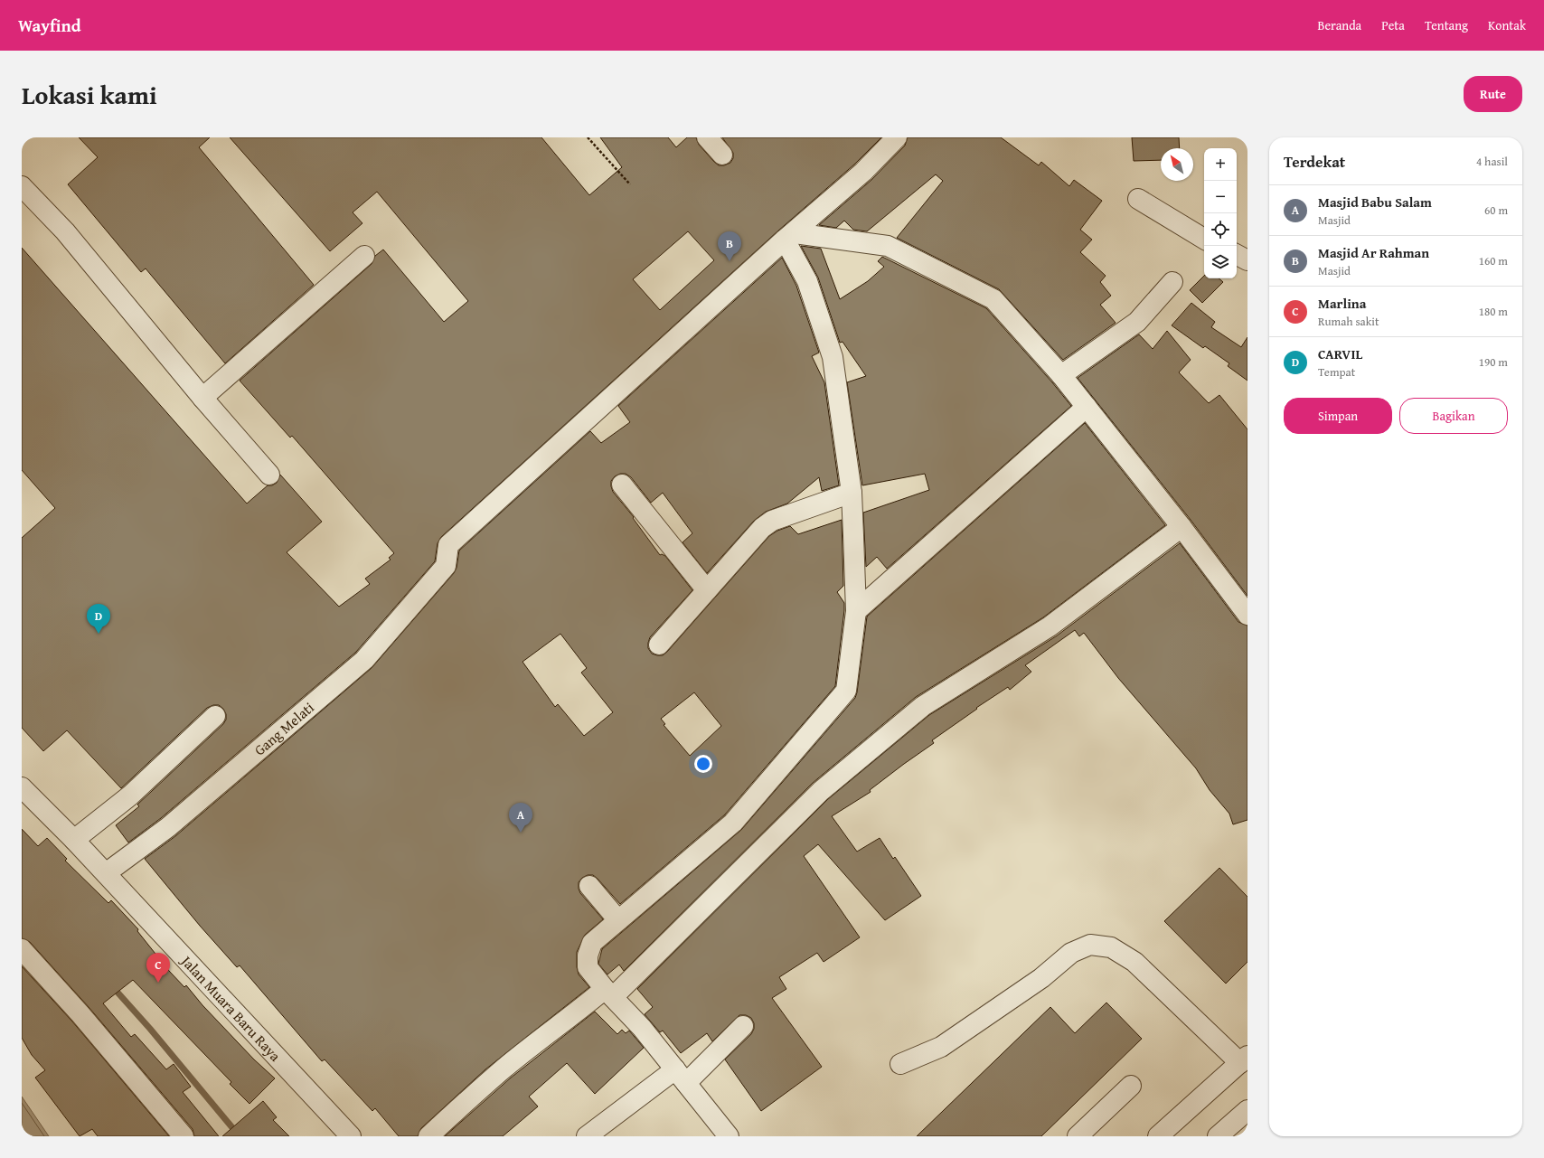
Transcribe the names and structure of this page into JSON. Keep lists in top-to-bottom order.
{
  "streets": {
    "street": ["Gang Melati", "Jalan Muara Baru Raya"]
  },
  "crossings": [
    ["Gang Melati", "Jalan Muara Baru Raya"]
  ],
  "north": "top left",
  "page": {
    "header": "Wayfind",
    "nav": [
      "Beranda",
      "Peta",
      "Tentang",
      "Kontak"
    ],
    "title": "Lokasi kami",
    "buttons": [
      "Rute",
      ["Simpan", "Bagikan"]
    ],
    "heading": ["Terdekat", "4 hasil"],
    "map_buttons": ["+", "−"],
    "list": [
      {
        "mark": "A",
        "name": "Masjid Babu Salam",
        "note": "Masjid",
        "value": "60 m"
      },
      {
        "mark": "B",
        "name": "Masjid Ar Rahman",
        "note": "Masjid",
        "value": "160 m"
      },
      {
        "mark": "C",
        "name": "Marlina",
        "note": "Rumah sakit",
        "value": "180 m"
      },
      {
        "mark": "D",
        "name": "CARVIL",
        "note": "Tempat",
        "value": "190 m"
      }
    ],
    "pins": [
      "B",
      "D",
      "A",
      "C"
    ]
  }
}
